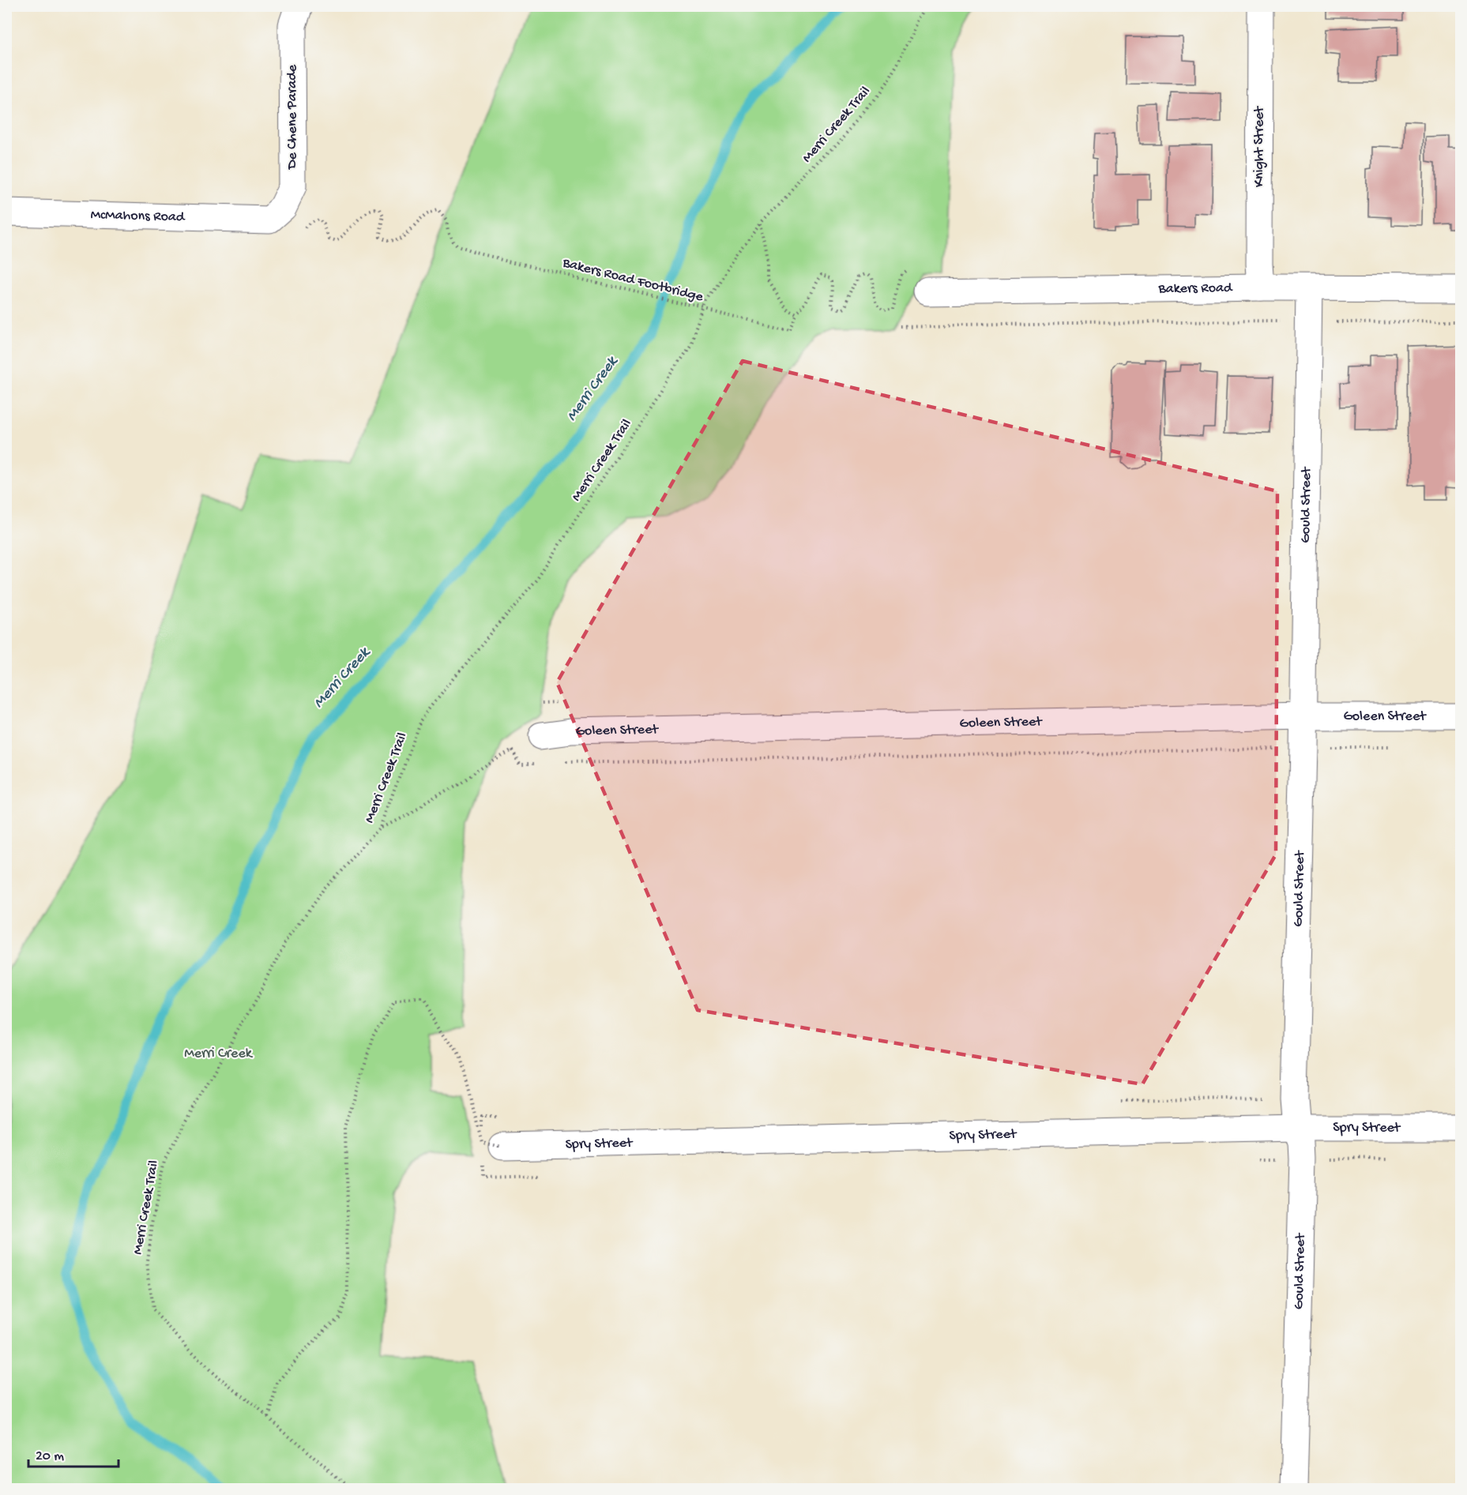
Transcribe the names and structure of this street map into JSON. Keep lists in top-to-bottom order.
{
  "streets": {
    "street": [
      "De Chene Parade",
      "Knight Street",
      "McMahons Road",
      "Bakers Road",
      "Gould Street",
      "Goleen Street",
      "Spry Street"
    ],
    "path": ["Merri Creek Trail", "Bakers Road Footbridge"]
  },
  "crossings": [
    ["De Chene Parade", "McMahons Road"],
    ["De Chene Parade", "Bakers Road Footbridge"],
    ["Knight Street", "Bakers Road"],
    ["McMahons Road", "Bakers Road Footbridge"],
    ["Bakers Road", "Gould Street"],
    ["Gould Street", "Goleen Street"],
    ["Gould Street", "Spry Street"]
  ],
  "water": ["Merri Creek"],
  "parks": ["Merri Creek"],
  "scale_bar": "20 m"
}
